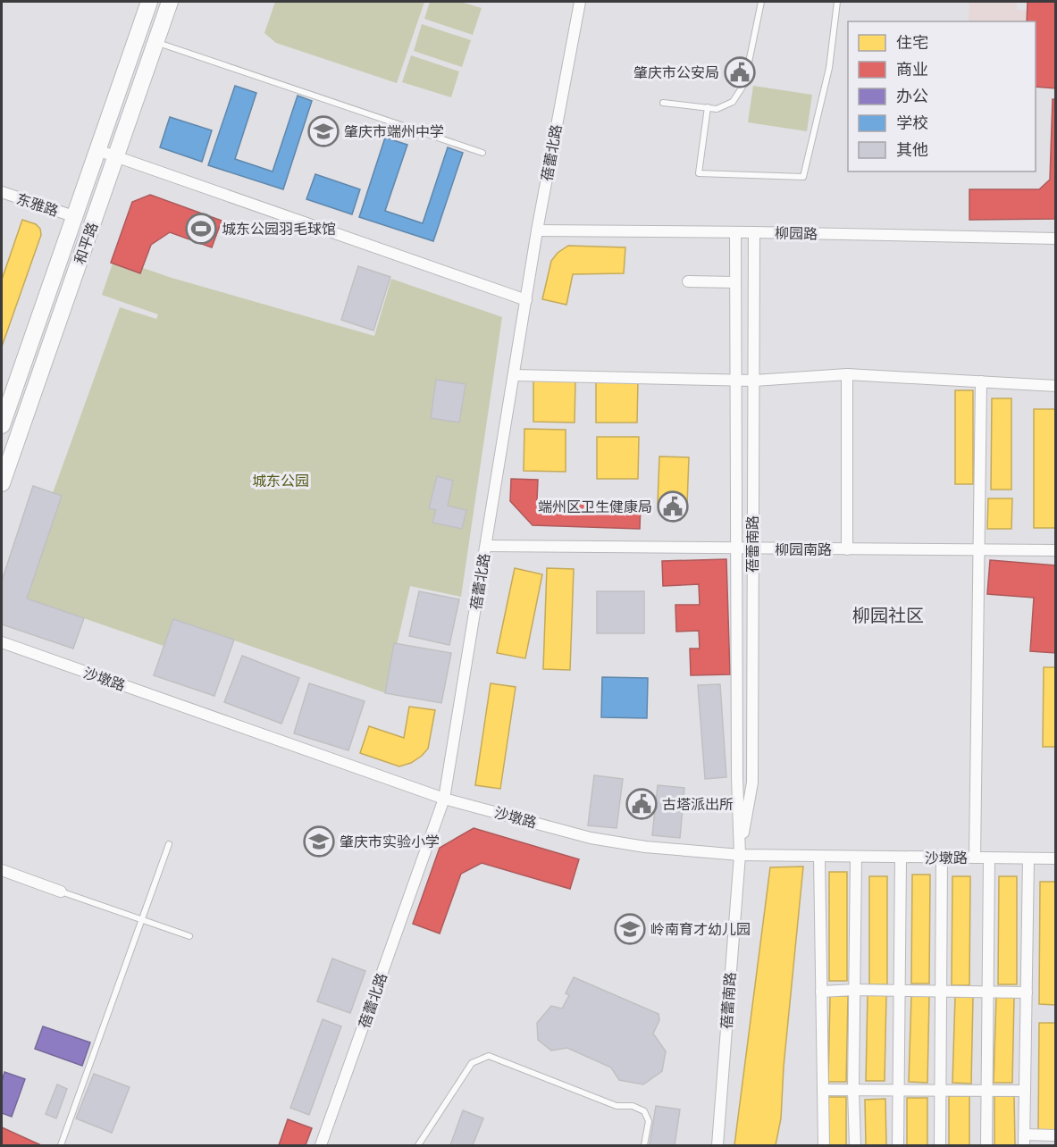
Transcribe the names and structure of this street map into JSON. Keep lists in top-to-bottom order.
{
  "streets": {
    "main road": ["和平路"],
    "street": [
      "蓓蕾北路",
      "东雅路",
      "柳园路",
      "蓓蕾南路",
      "柳园南路",
      "沙墩路"
    ]
  },
  "crossings": [
    ["蓓蕾北路", "柳园路"],
    ["蓓蕾北路", "柳园南路"],
    ["蓓蕾北路", "沙墩路"],
    ["东雅路", "和平路"],
    ["柳园路", "蓓蕾南路"],
    ["蓓蕾南路", "柳园南路"],
    ["蓓蕾南路", "沙墩路"]
  ],
  "districts": ["柳园社区"],
  "parks": ["城东公园"],
  "places": {
    "public building": ["肇庆市公安局", "端州区卫生健康局", "古塔派出所"],
    "school or university": ["肇庆市端州中学", "肇庆市实验小学", "岭南育才幼儿园"],
    "sports": ["城东公园羽毛球馆"]
  },
  "legend": [
    "住宅",
    "商业",
    "办公",
    "学校",
    "其他"
  ]
}
